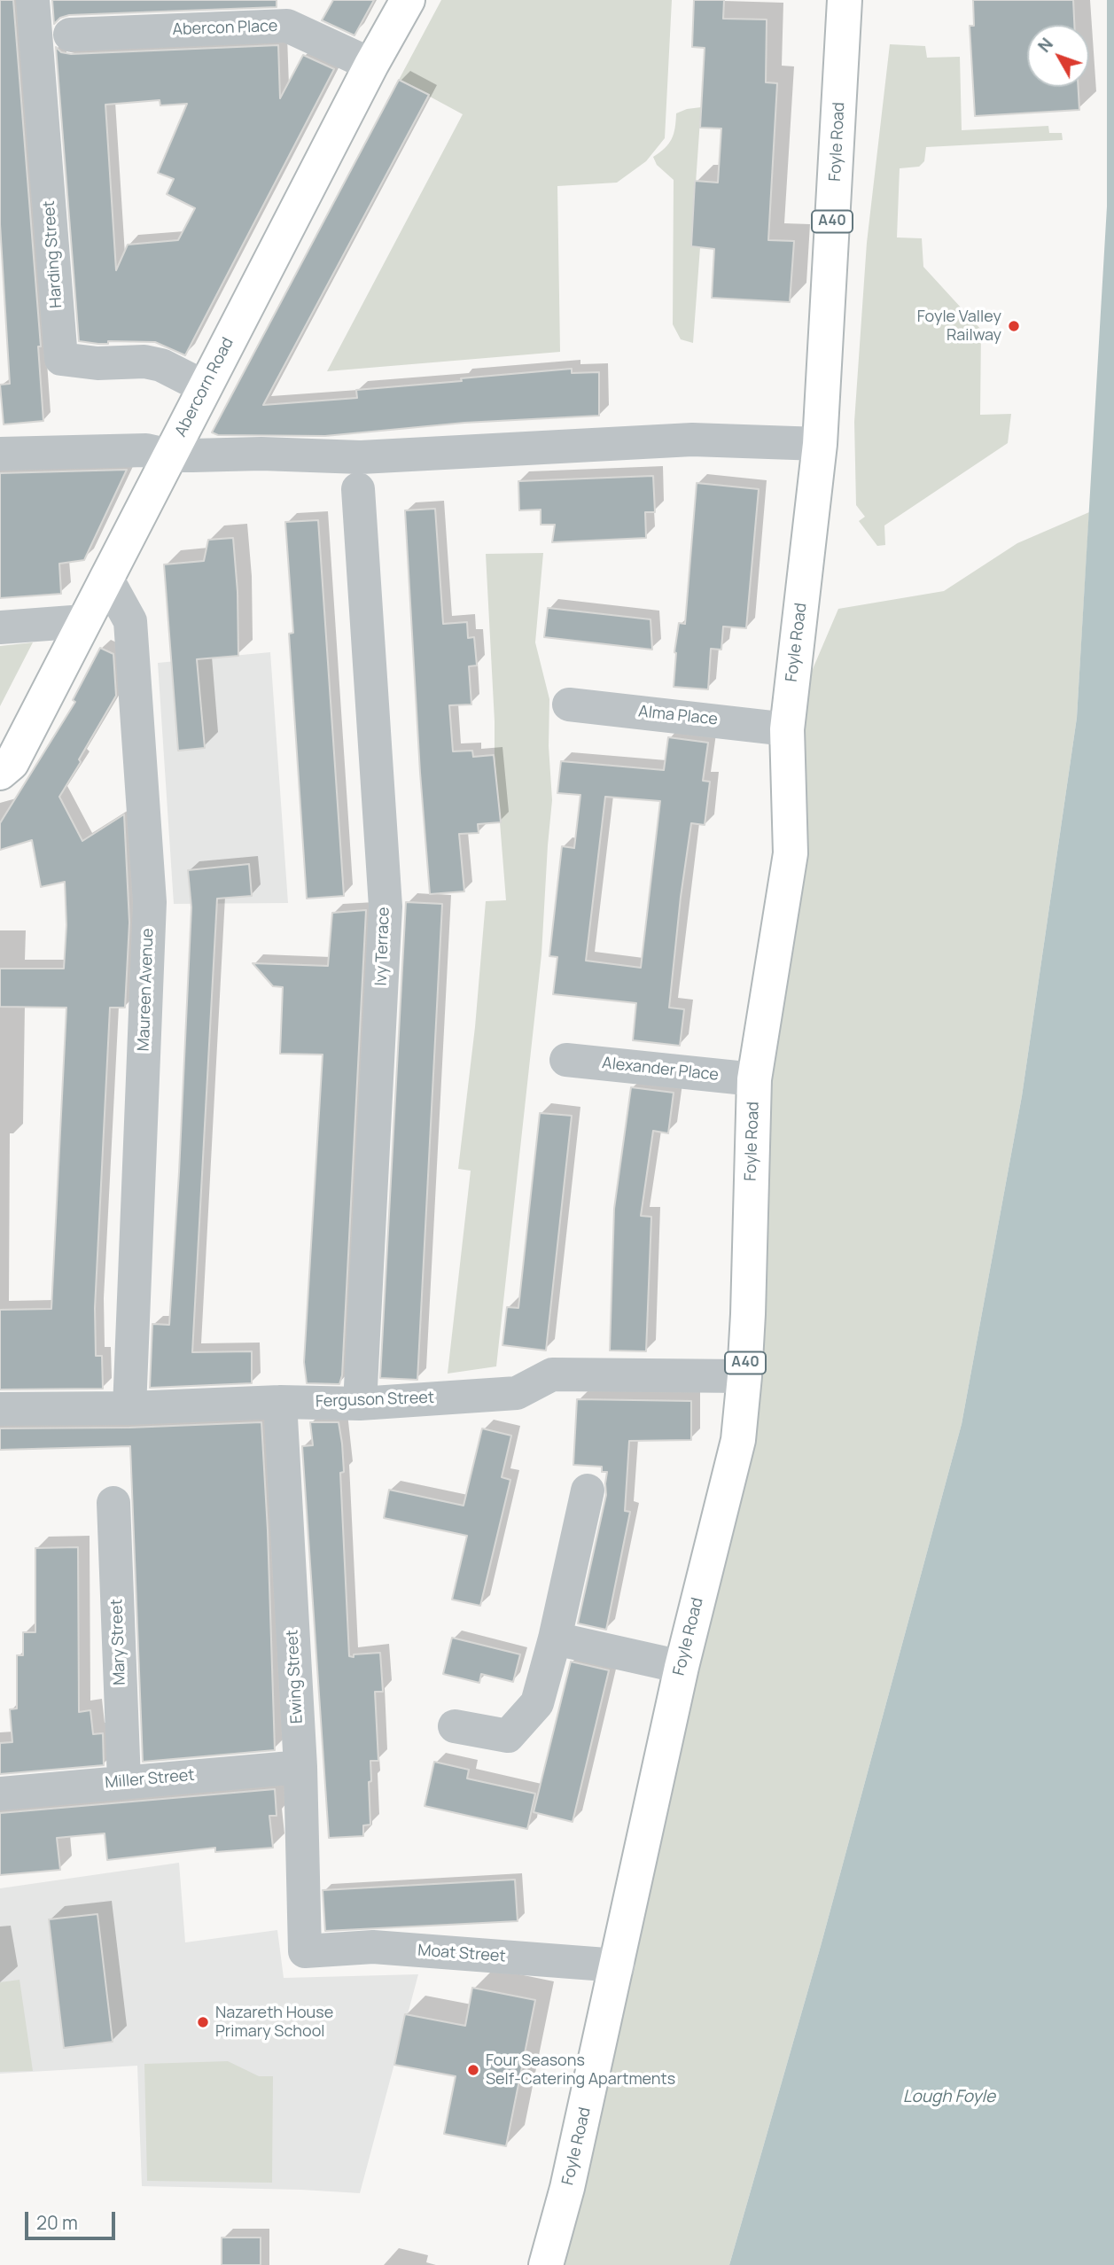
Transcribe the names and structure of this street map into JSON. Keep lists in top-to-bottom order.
{
  "streets": {
    "main road": ["Foyle Road", "A40", "Abercorn Road"],
    "street": [
      "Abercon Place",
      "Harding Street",
      "Alma Place",
      "Ivy Terrace",
      "Maureen Avenue",
      "Alexander Place",
      "Ferguson Street",
      "Mary Street",
      "Ewing Street",
      "Miller Street",
      "Moat Street"
    ]
  },
  "crossings": [
    ["Abercon Place", "Abercorn Road"],
    ["Foyle Road", "Alma Place"],
    ["Foyle Road", "Alexander Place"],
    ["Foyle Road", "Ferguson Street"],
    ["Foyle Road", "Moat Street"],
    ["Harding Street", "Abercorn Road"],
    ["Abercorn Road", "Maureen Avenue"],
    ["Ivy Terrace", "Ferguson Street"],
    ["Maureen Avenue", "Ferguson Street"],
    ["Ferguson Street", "Ewing Street"],
    ["Mary Street", "Miller Street"],
    ["Ewing Street", "Miller Street"],
    ["Ewing Street", "Moat Street"]
  ],
  "water": ["Lough Foyle"],
  "places": ["Foyle Valley Railway", "Nazareth House Primary School", "Four Seasons Self-Catering Apartments"],
  "scale_bar": "20 m",
  "north": "top left"
}
